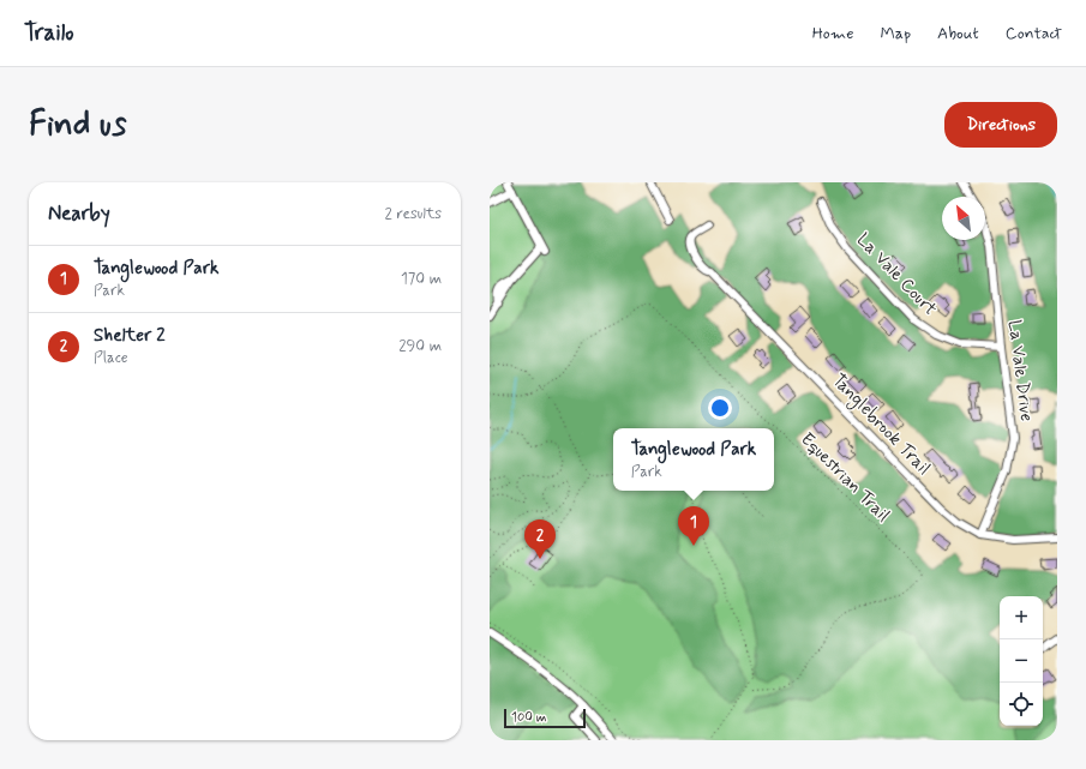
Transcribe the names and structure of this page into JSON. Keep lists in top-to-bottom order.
{
  "streets": {
    "street": ["La Vale Court", "La Vale Drive", "Tanglebrook Trail"],
    "path": ["Equestrian Trail"]
  },
  "crossings": [
    ["La Vale Court", "La Vale Drive"],
    ["La Vale Drive", "Tanglebrook Trail"]
  ],
  "scale_bar": "100 m",
  "north": "top left",
  "page": {
    "header": "Trailo",
    "nav": [
      "Home",
      "Map",
      "About",
      "Contact"
    ],
    "buttons": "Directions",
    "title": "Find us",
    "heading": ["Nearby", "2 results"],
    "list": [
      {
        "mark": "1",
        "name": "Tanglewood Park",
        "note": "Park",
        "value": "170 m"
      },
      {
        "mark": "2",
        "name": "Shelter 2",
        "note": "Place",
        "value": "290 m"
      }
    ],
    "popup": ["Tanglewood Park", "Park"],
    "pins": ["1", "2"],
    "map_buttons": ["+", "−"],
    "scale": "100 m"
  }
}
